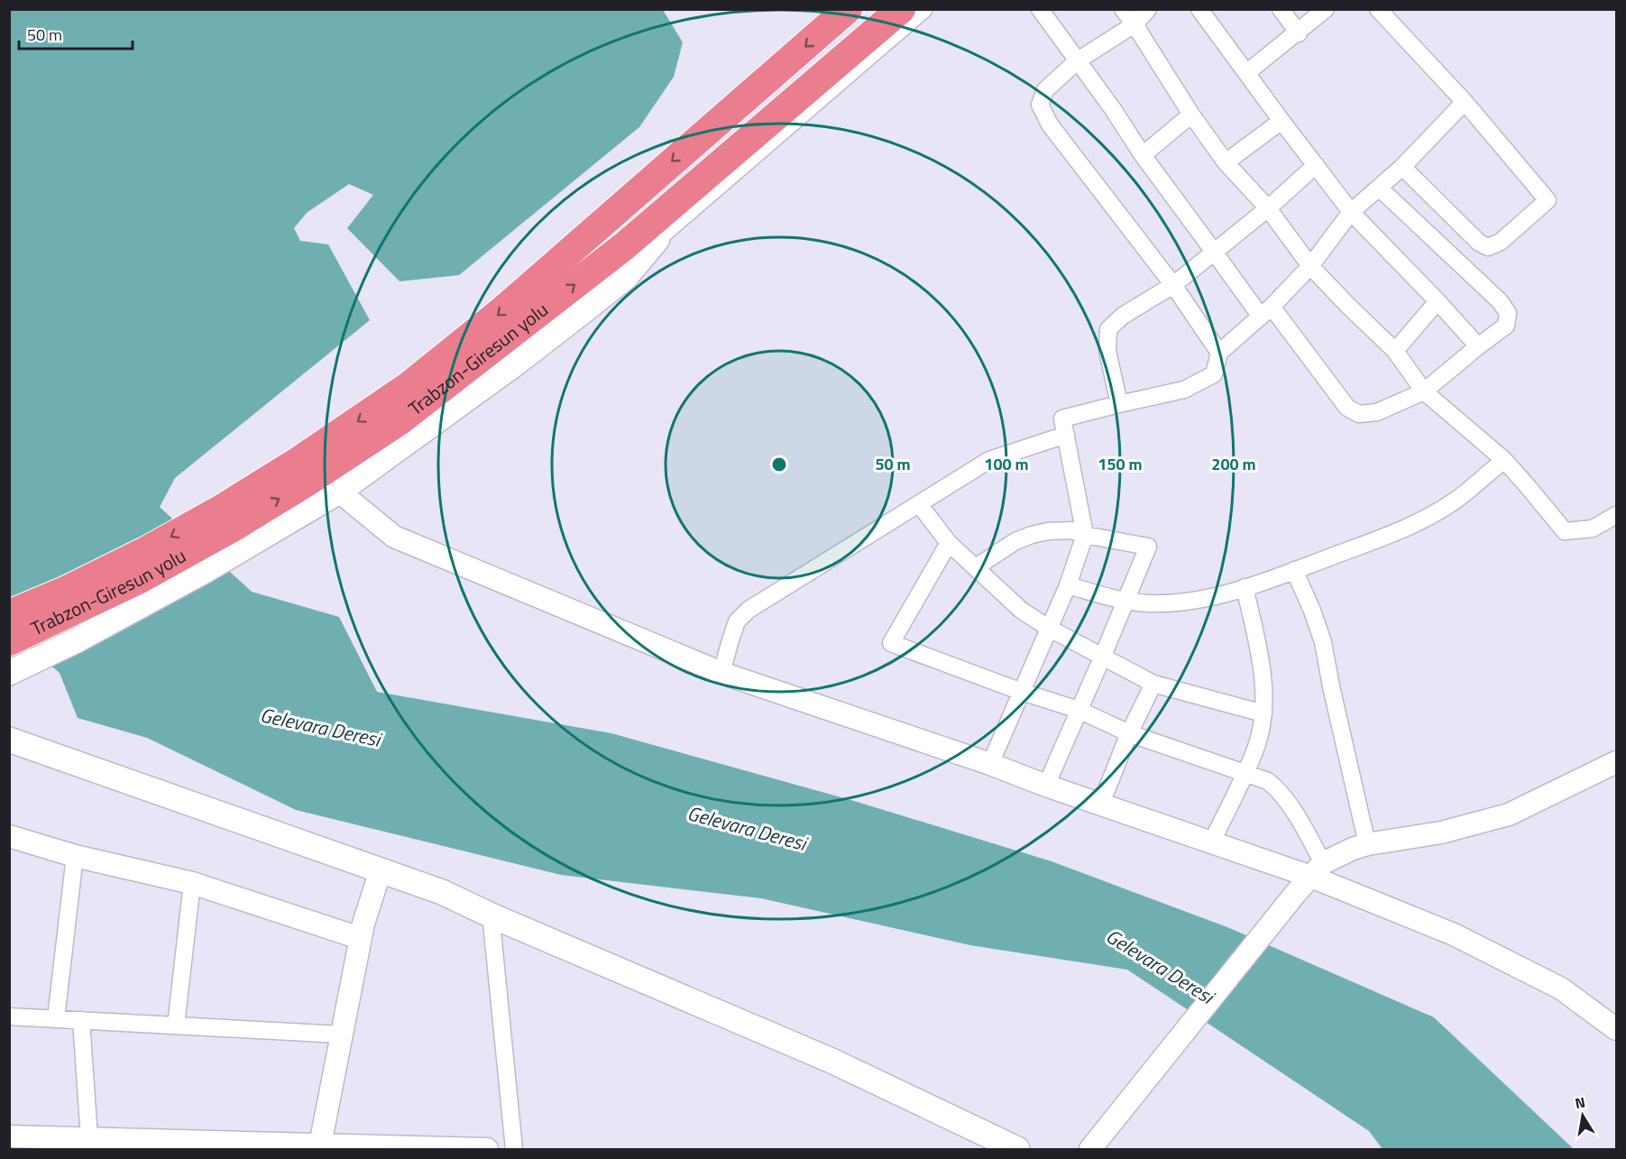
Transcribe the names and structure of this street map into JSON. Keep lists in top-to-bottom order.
{
  "streets": {
    "highway": ["Trabzon-Giresun yolu"]
  },
  "water": ["Gelevara Deresi"],
  "scale_bar": "50 m",
  "north": "top",
  "rings": [
    "50 m",
    "100 m",
    "150 m",
    "200 m"
  ]
}
